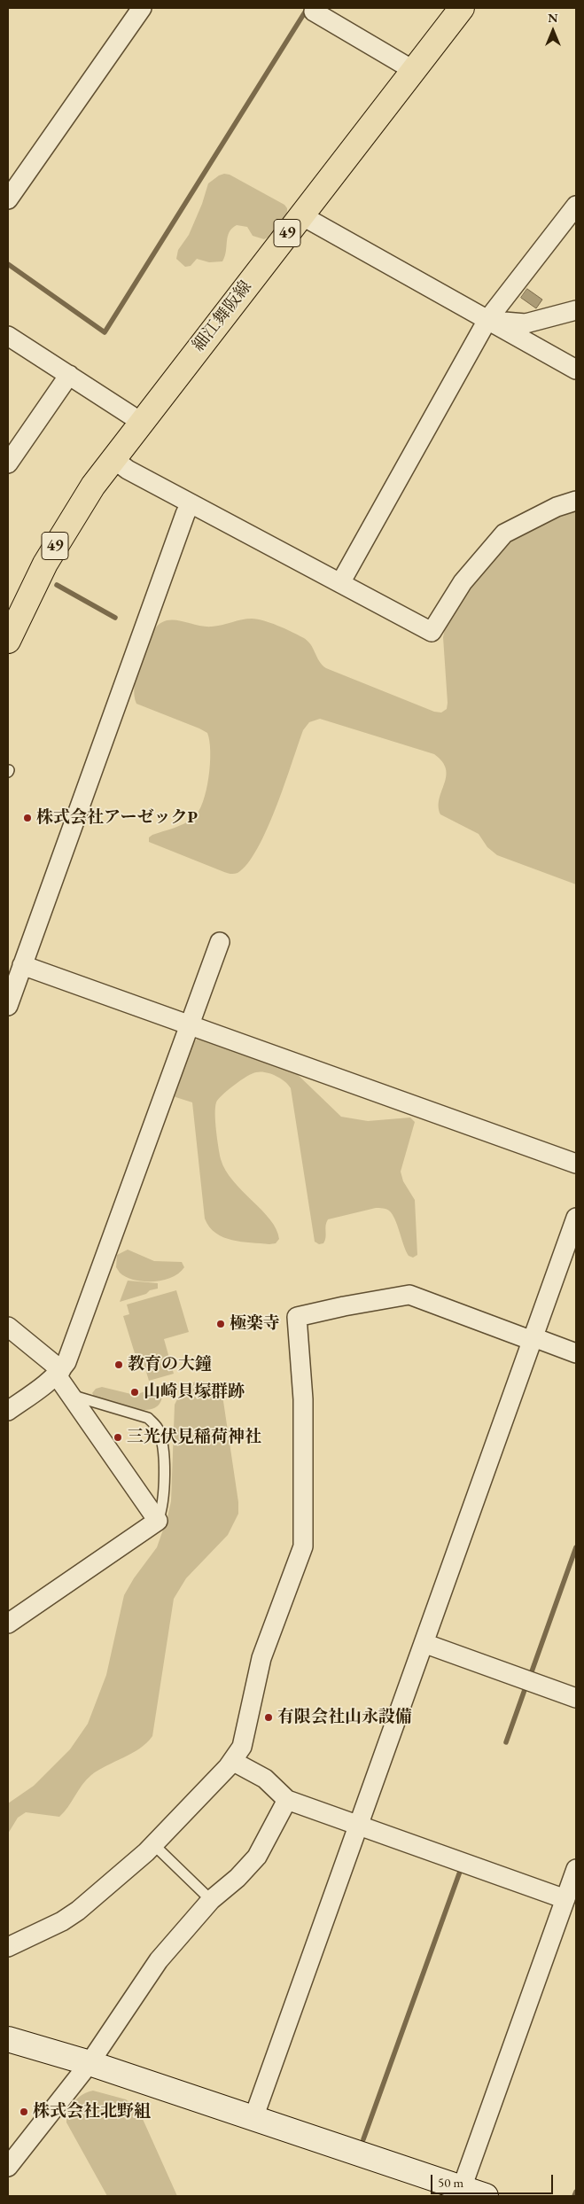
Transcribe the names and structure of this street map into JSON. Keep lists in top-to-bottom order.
{
  "streets": {
    "main road": ["49", "細江舞阪線"]
  },
  "places": [
    "株式会社アーゼックP",
    "極楽寺",
    "教育の大鐘",
    "山崎貝塚群跡",
    "三光伏見稲荷神社",
    "有限会社山永設備",
    "株式会社北野組"
  ],
  "scale_bar": "50 m",
  "north": "top"
}
